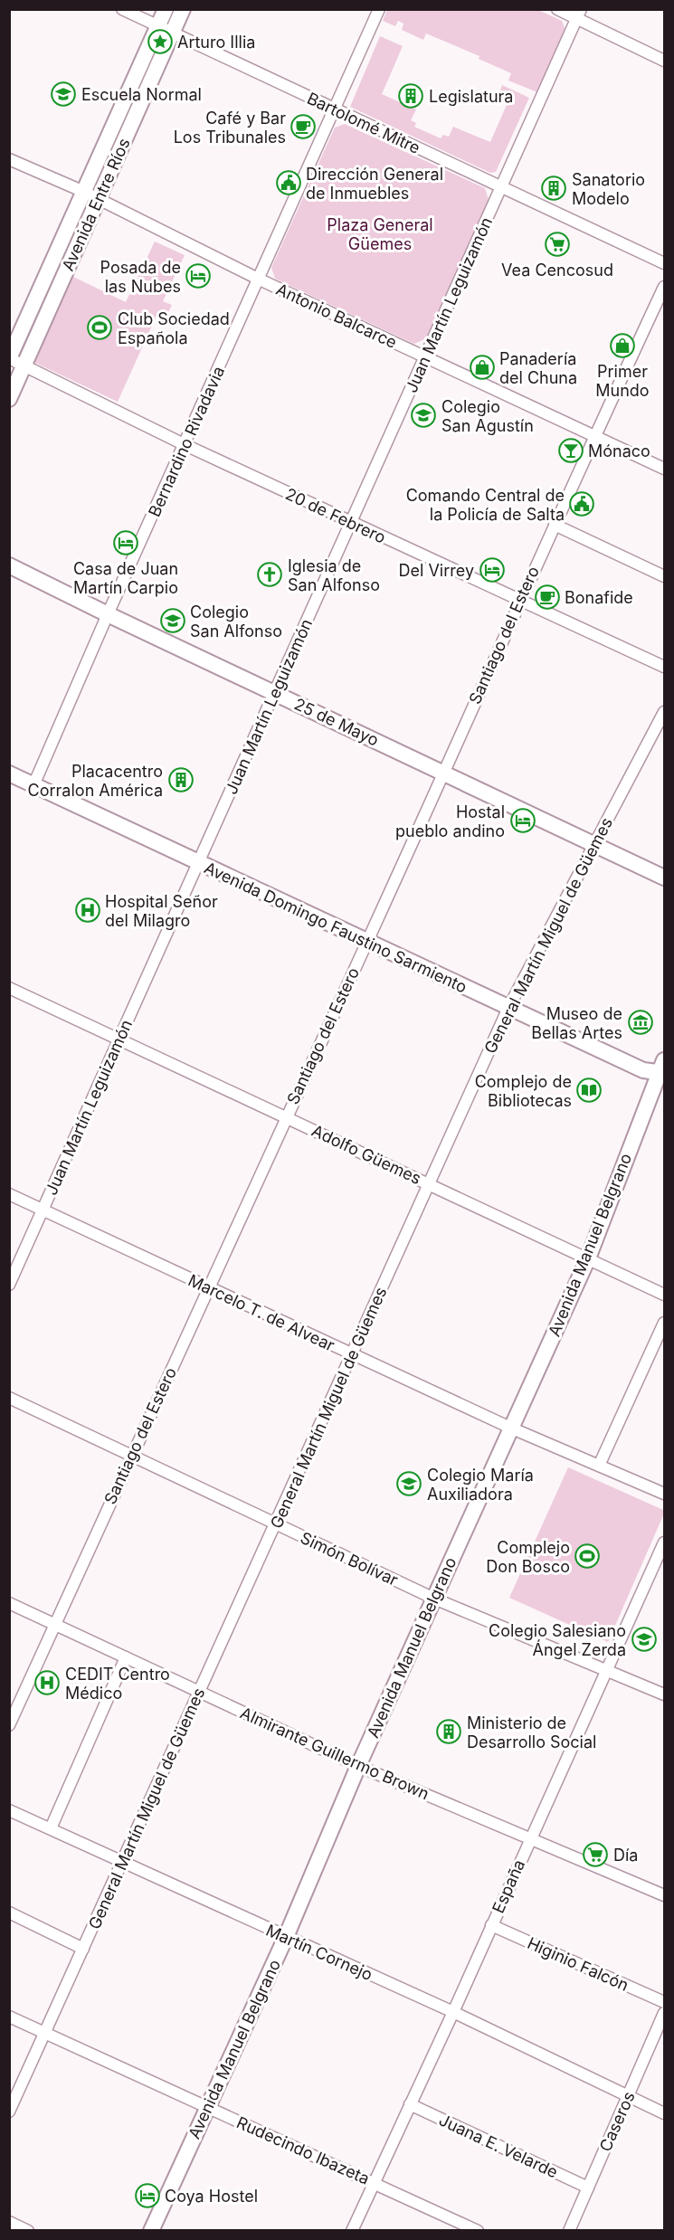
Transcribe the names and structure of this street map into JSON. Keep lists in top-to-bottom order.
{
  "streets": {
    "main road": [
      "Avenida Entre Ríos",
      "25 de Mayo",
      "Avenida Domingo Faustino Sarmiento",
      "Avenida Manuel Belgrano"
    ],
    "street": [
      "Bartolomé Mitre",
      "Juan Martín Leguizamón",
      "Antonio Balcarce",
      "Bernardino Rivadavia",
      "20 de Febrero",
      "Santiago del Estero",
      "General Martín Miguel de Güemes",
      "Adolfo Güemes",
      "Marcelo T. de Alvear",
      "Simón Bolívar",
      "Almirante Guillermo Brown",
      "España",
      "Martín Cornejo",
      "Higinio Falcón",
      "Caseros",
      "Juana E. Velarde",
      "Rudecindo Ibazeta"
    ]
  },
  "crossings": [
    ["Bartolomé Mitre", "Avenida Entre Ríos"],
    ["Bartolomé Mitre", "Juan Martín Leguizamón"],
    ["Bartolomé Mitre", "Bernardino Rivadavia"],
    ["Avenida Entre Ríos", "Antonio Balcarce"],
    ["Avenida Entre Ríos", "20 de Febrero"],
    ["Juan Martín Leguizamón", "Antonio Balcarce"],
    ["Juan Martín Leguizamón", "20 de Febrero"],
    ["Juan Martín Leguizamón", "25 de Mayo"],
    ["Juan Martín Leguizamón", "Avenida Domingo Faustino Sarmiento"],
    ["Juan Martín Leguizamón", "Adolfo Güemes"],
    ["Juan Martín Leguizamón", "Marcelo T. de Alvear"],
    ["Antonio Balcarce", "Bernardino Rivadavia"],
    ["Antonio Balcarce", "Santiago del Estero"],
    ["Bernardino Rivadavia", "20 de Febrero"],
    ["Bernardino Rivadavia", "25 de Mayo"],
    ["Bernardino Rivadavia", "Avenida Domingo Faustino Sarmiento"],
    ["20 de Febrero", "Santiago del Estero"],
    ["Santiago del Estero", "25 de Mayo"],
    ["Santiago del Estero", "Avenida Domingo Faustino Sarmiento"],
    ["Santiago del Estero", "Adolfo Güemes"],
    ["Santiago del Estero", "Marcelo T. de Alvear"],
    ["Santiago del Estero", "Simón Bolívar"],
    ["Santiago del Estero", "Almirante Guillermo Brown"],
    ["25 de Mayo", "General Martín Miguel de Güemes"],
    ["Avenida Domingo Faustino Sarmiento", "General Martín Miguel de Güemes"],
    ["Avenida Domingo Faustino Sarmiento", "Avenida Manuel Belgrano"],
    ["General Martín Miguel de Güemes", "Adolfo Güemes"],
    ["General Martín Miguel de Güemes", "Marcelo T. de Alvear"],
    ["General Martín Miguel de Güemes", "Simón Bolívar"],
    ["General Martín Miguel de Güemes", "Almirante Guillermo Brown"],
    ["General Martín Miguel de Güemes", "Martín Cornejo"],
    ["General Martín Miguel de Güemes", "Rudecindo Ibazeta"],
    ["Adolfo Güemes", "Avenida Manuel Belgrano"],
    ["Avenida Manuel Belgrano", "Marcelo T. de Alvear"],
    ["Avenida Manuel Belgrano", "Simón Bolívar"],
    ["Avenida Manuel Belgrano", "Almirante Guillermo Brown"],
    ["Avenida Manuel Belgrano", "Martín Cornejo"],
    ["Avenida Manuel Belgrano", "Rudecindo Ibazeta"],
    ["Simón Bolívar", "España"],
    ["Almirante Guillermo Brown", "España"],
    ["España", "Martín Cornejo"],
    ["España", "Higinio Falcón"],
    ["España", "Juana E. Velarde"],
    ["España", "Rudecindo Ibazeta"],
    ["Martín Cornejo", "Caseros"],
    ["Caseros", "Juana E. Velarde"]
  ],
  "parks": ["Plaza General Güemes"],
  "places": {
    "place": ["Arturo Illia"],
    "school or university": [
      "Escuela Normal",
      "Colegio San Agustín",
      "Colegio San Alfonso",
      "Colegio María Auxiliadora",
      "Colegio Salesiano Ángel Zerda"
    ],
    "building": [
      "Legislatura",
      "Sanatorio Modelo",
      "Placacentro Corralon América",
      "Ministerio de Desarrollo Social"
    ],
    "cafe": ["Café y Bar Los Tribunales", "Bonafide"],
    "public building": ["Dirección General de Inmuebles", "Comando Central de la Policía de Salta"],
    "supermarket": ["Vea Cencosud", "Día"],
    "hotel": [
      "Posada de las Nubes",
      "Casa de Juan Martín Carpio",
      "Del Virrey",
      "Hostal pueblo andino",
      "Coya Hostel"
    ],
    "sports": ["Club Sociedad Española", "Complejo Don Bosco"],
    "shop": ["Primer Mundo", "Panadería del Chuna"],
    "bar": ["Mónaco"],
    "church": ["Iglesia de San Alfonso"],
    "hospital": ["Hospital Señor del Milagro", "CEDIT Centro Médico"],
    "museum": ["Museo de Bellas Artes"],
    "library": ["Complejo de Bibliotecas"]
  }
}
